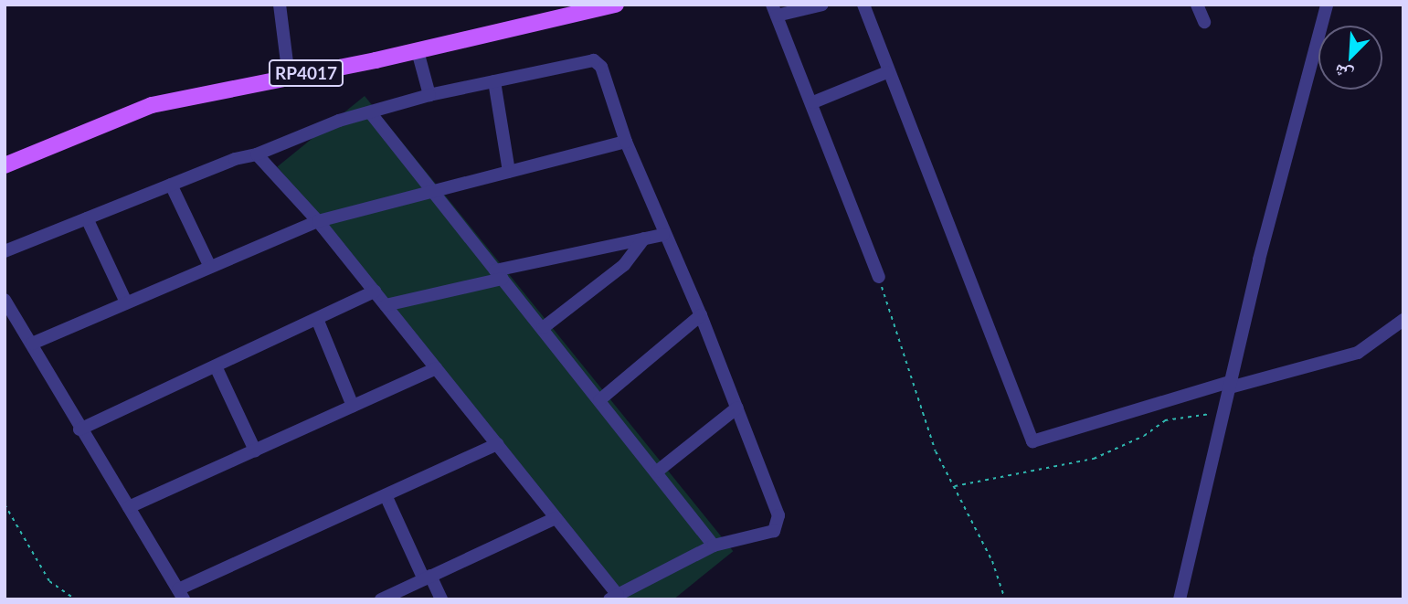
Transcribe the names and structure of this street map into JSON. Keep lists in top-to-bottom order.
{
  "streets": {
    "main road": ["RP4017"]
  },
  "north": "bottom left"
}
